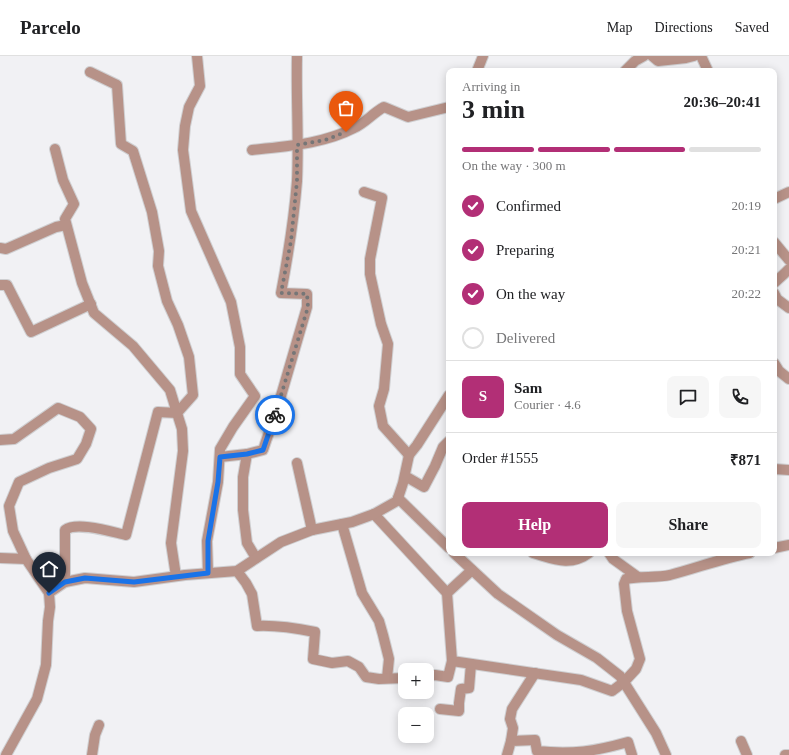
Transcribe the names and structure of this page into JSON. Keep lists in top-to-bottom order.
{
  "page": {
    "header": "Parcelo",
    "nav": ["Map", "Directions", "Saved"],
    "heading": ["3 min", "Arriving in", "20:36–20:41"],
    "panel": [
      "Sam",
      "Courier · 4.6",
      "Order #1555",
      "₹871"
    ],
    "bar": "On the way · 300 m",
    "list": [
      ["Confirmed", "20:19"],
      ["Preparing", "20:21"],
      ["On the way", "20:22"],
      "Delivered"
    ],
    "round": "S",
    "buttons": ["Help", "Share"],
    "map_buttons": ["+", "−"]
  }
}
